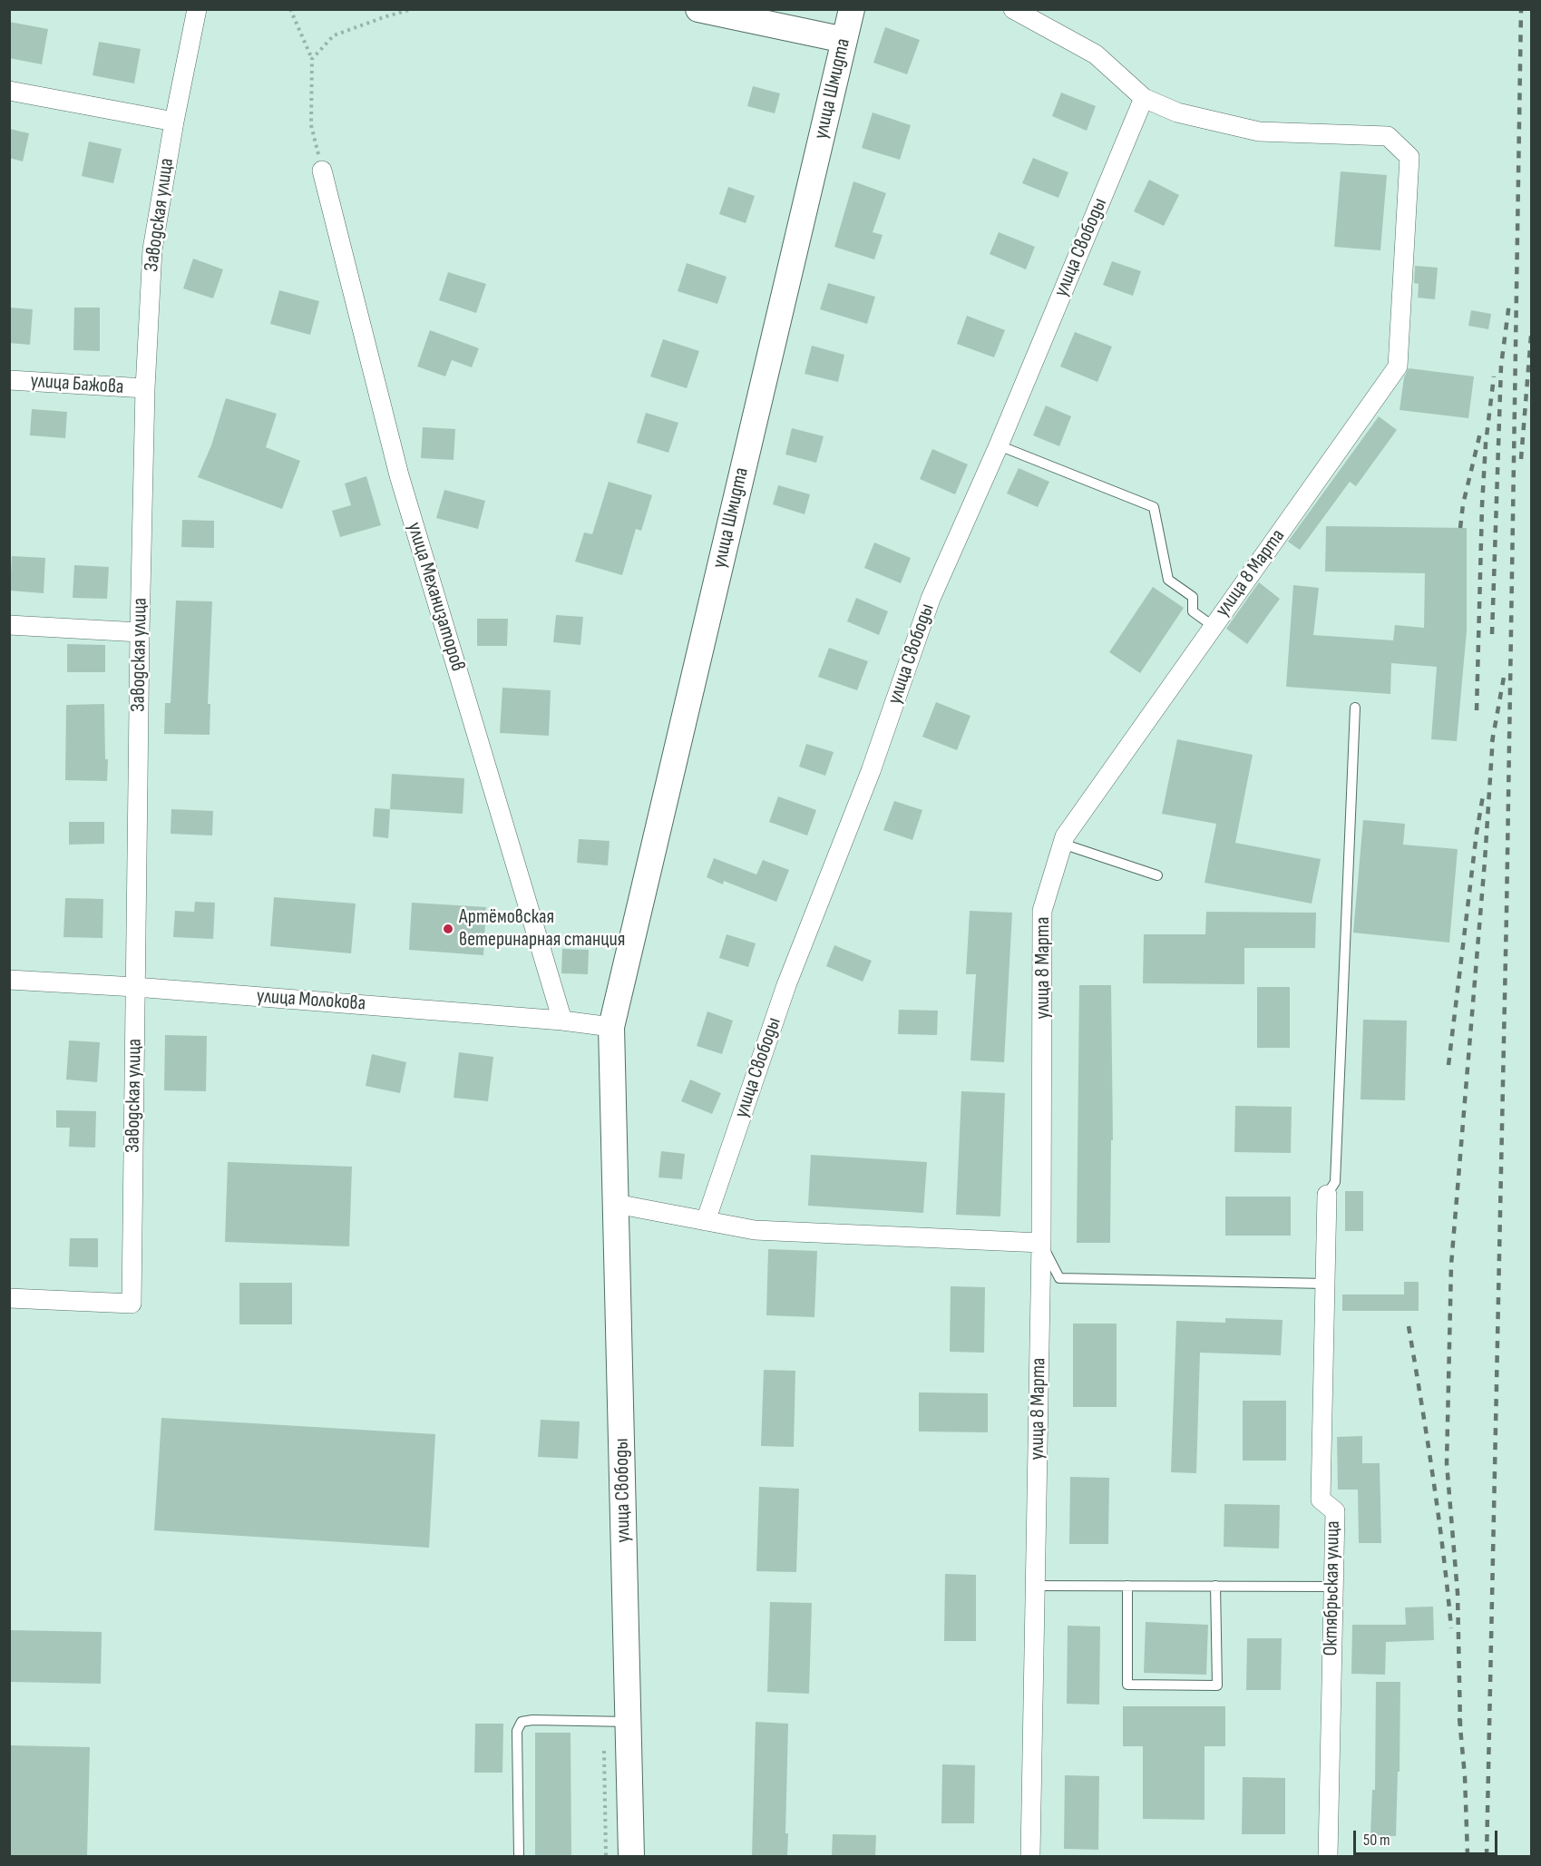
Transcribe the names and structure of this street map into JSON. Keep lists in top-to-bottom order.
{
  "streets": {
    "street": [
      "улица Шмидта",
      "Заводская улица",
      "улица Свободы",
      "улица Бажова",
      "улица 8 Марта",
      "улица Механизаторов",
      "улица Молокова",
      "Октябрьская улица"
    ]
  },
  "crossings": [
    ["улица Шмидта", "улица Свободы"],
    ["улица Шмидта", "улица Молокова"],
    ["Заводская улица", "улица Бажова"],
    ["Заводская улица", "улица Молокова"],
    ["улица Свободы", "улица 8 Марта"],
    ["улица Свободы", "улица Молокова"],
    ["улица Механизаторов", "улица Молокова"]
  ],
  "places": ["Артёмовская ветеринарная станция"],
  "scale_bar": "50 m"
}
